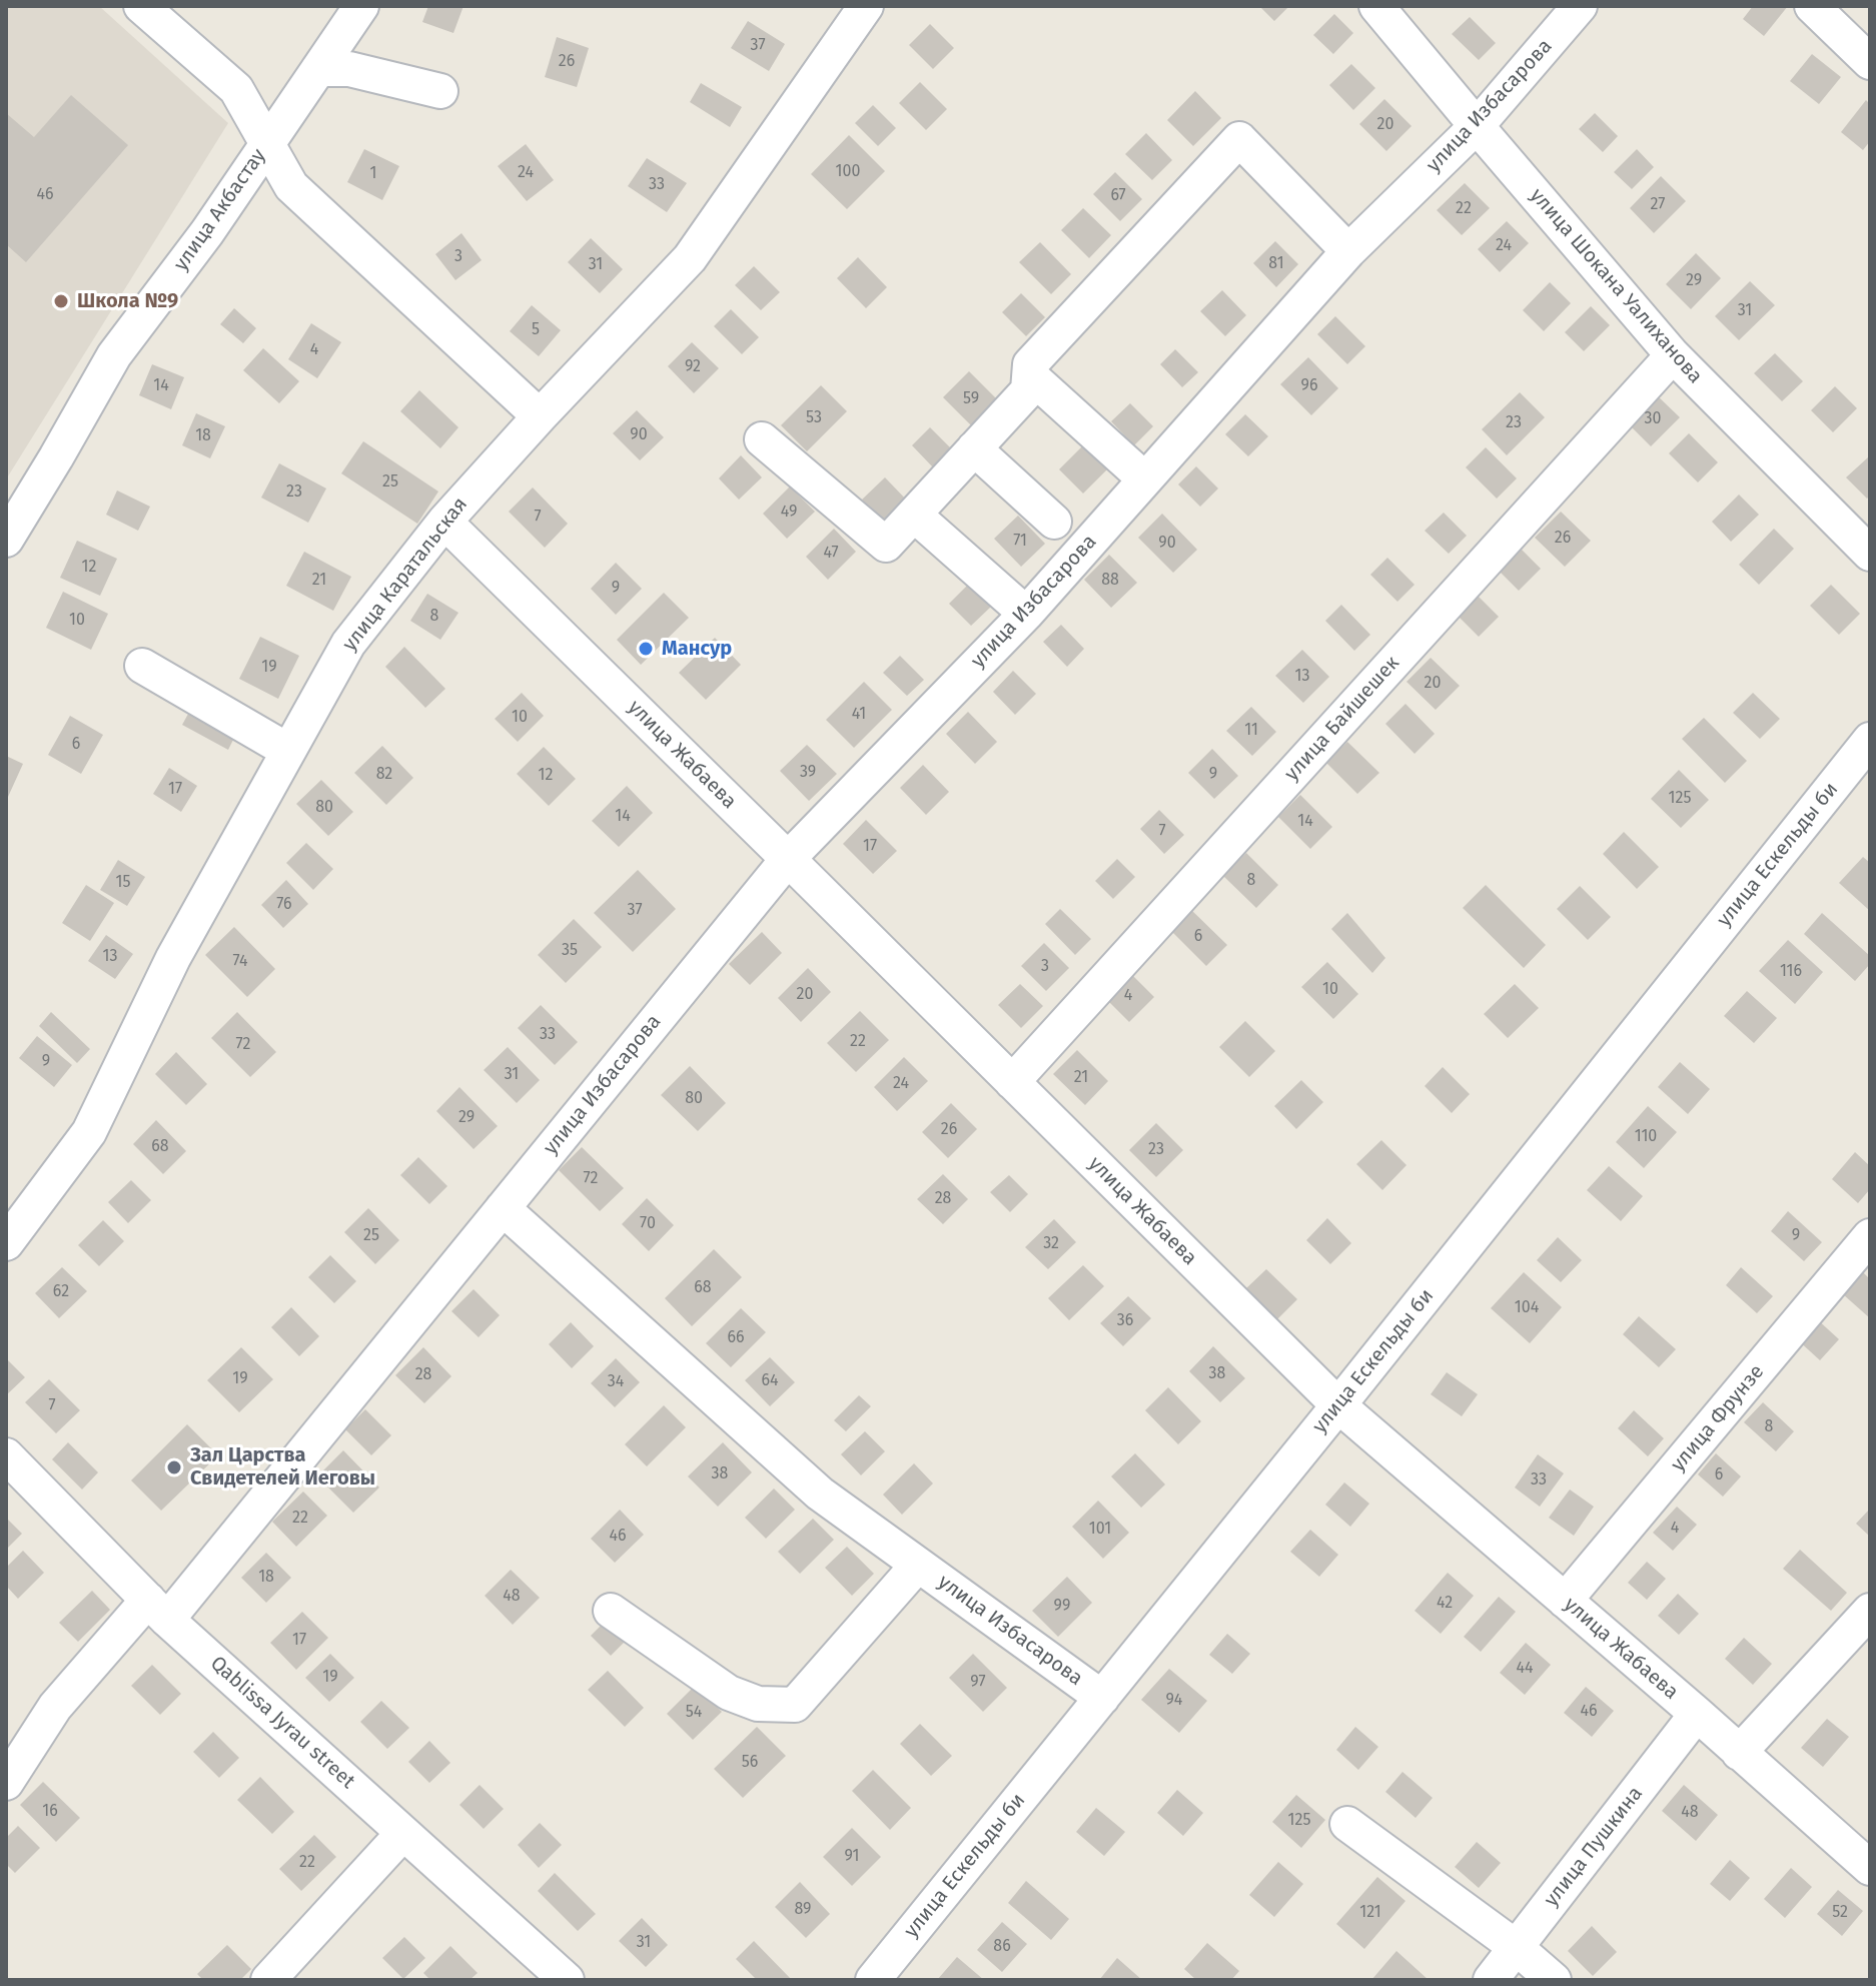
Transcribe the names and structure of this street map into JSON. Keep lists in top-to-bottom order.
{
  "streets": {
    "street": [
      "улица Избасарова",
      "улица Акбастау",
      "улица Шокана Уалиханова",
      "улица Каратальская",
      "улица Байшешек",
      "улица Жабаева",
      "улица Ескельды би",
      "улица Фрунзе",
      "Qablissa Jyrau street",
      "улица Пушкина"
    ]
  },
  "crossings": [
    ["улица Избасарова", "улица Шокана Уалиханова"],
    ["улица Избасарова", "улица Жабаева"],
    ["улица Избасарова", "улица Ескельды би"],
    ["улица Избасарова", "Qablissa Jyrau street"],
    ["улица Шокана Уалиханова", "улица Байшешек"],
    ["улица Каратальская", "улица Жабаева"],
    ["улица Байшешек", "улица Жабаева"],
    ["улица Жабаева", "улица Ескельды би"],
    ["улица Жабаева", "улица Фрунзе"],
    ["улица Жабаева", "улица Пушкина"]
  ],
  "places": ["Школа №9", "Мансур", "Зал Царства Свидетелей Иеговы"],
  "house_numbers": [
    "37",
    "26",
    "20",
    "100",
    "24",
    "1",
    "33",
    "46",
    "67",
    "27",
    "22",
    "24",
    "3",
    "81",
    "31",
    "29",
    "31",
    "5",
    "4",
    "92",
    "14",
    "96",
    "59",
    "53",
    "30",
    "23",
    "90",
    "18",
    "25",
    "23",
    "49",
    "7",
    "26",
    "71",
    "90",
    "47",
    "12",
    "21",
    "88",
    "9",
    "8",
    "10",
    "19",
    "13",
    "20",
    "41",
    "10",
    "11",
    "6",
    "39",
    "82",
    "9",
    "12",
    "17",
    "125",
    "80",
    "14",
    "14",
    "7",
    "17",
    "8",
    "15",
    "76",
    "37",
    "6",
    "35",
    "13",
    "74",
    "3",
    "116",
    "10",
    "20",
    "4",
    "33",
    "22",
    "72",
    "9",
    "31",
    "21",
    "24",
    "80",
    "29",
    "26",
    "110",
    "68",
    "23",
    "72",
    "28",
    "70",
    "25",
    "9",
    "32",
    "68",
    "62",
    "104",
    "36",
    "66",
    "38",
    "28",
    "19",
    "64",
    "34",
    "7",
    "8",
    "38",
    "6",
    "33",
    "22",
    "4",
    "101",
    "46",
    "18",
    "48",
    "42",
    "99",
    "17",
    "44",
    "19",
    "97",
    "94",
    "46",
    "54",
    "56",
    "16",
    "48",
    "125",
    "91",
    "22",
    "89",
    "121",
    "52",
    "31",
    "86"
  ]
}
